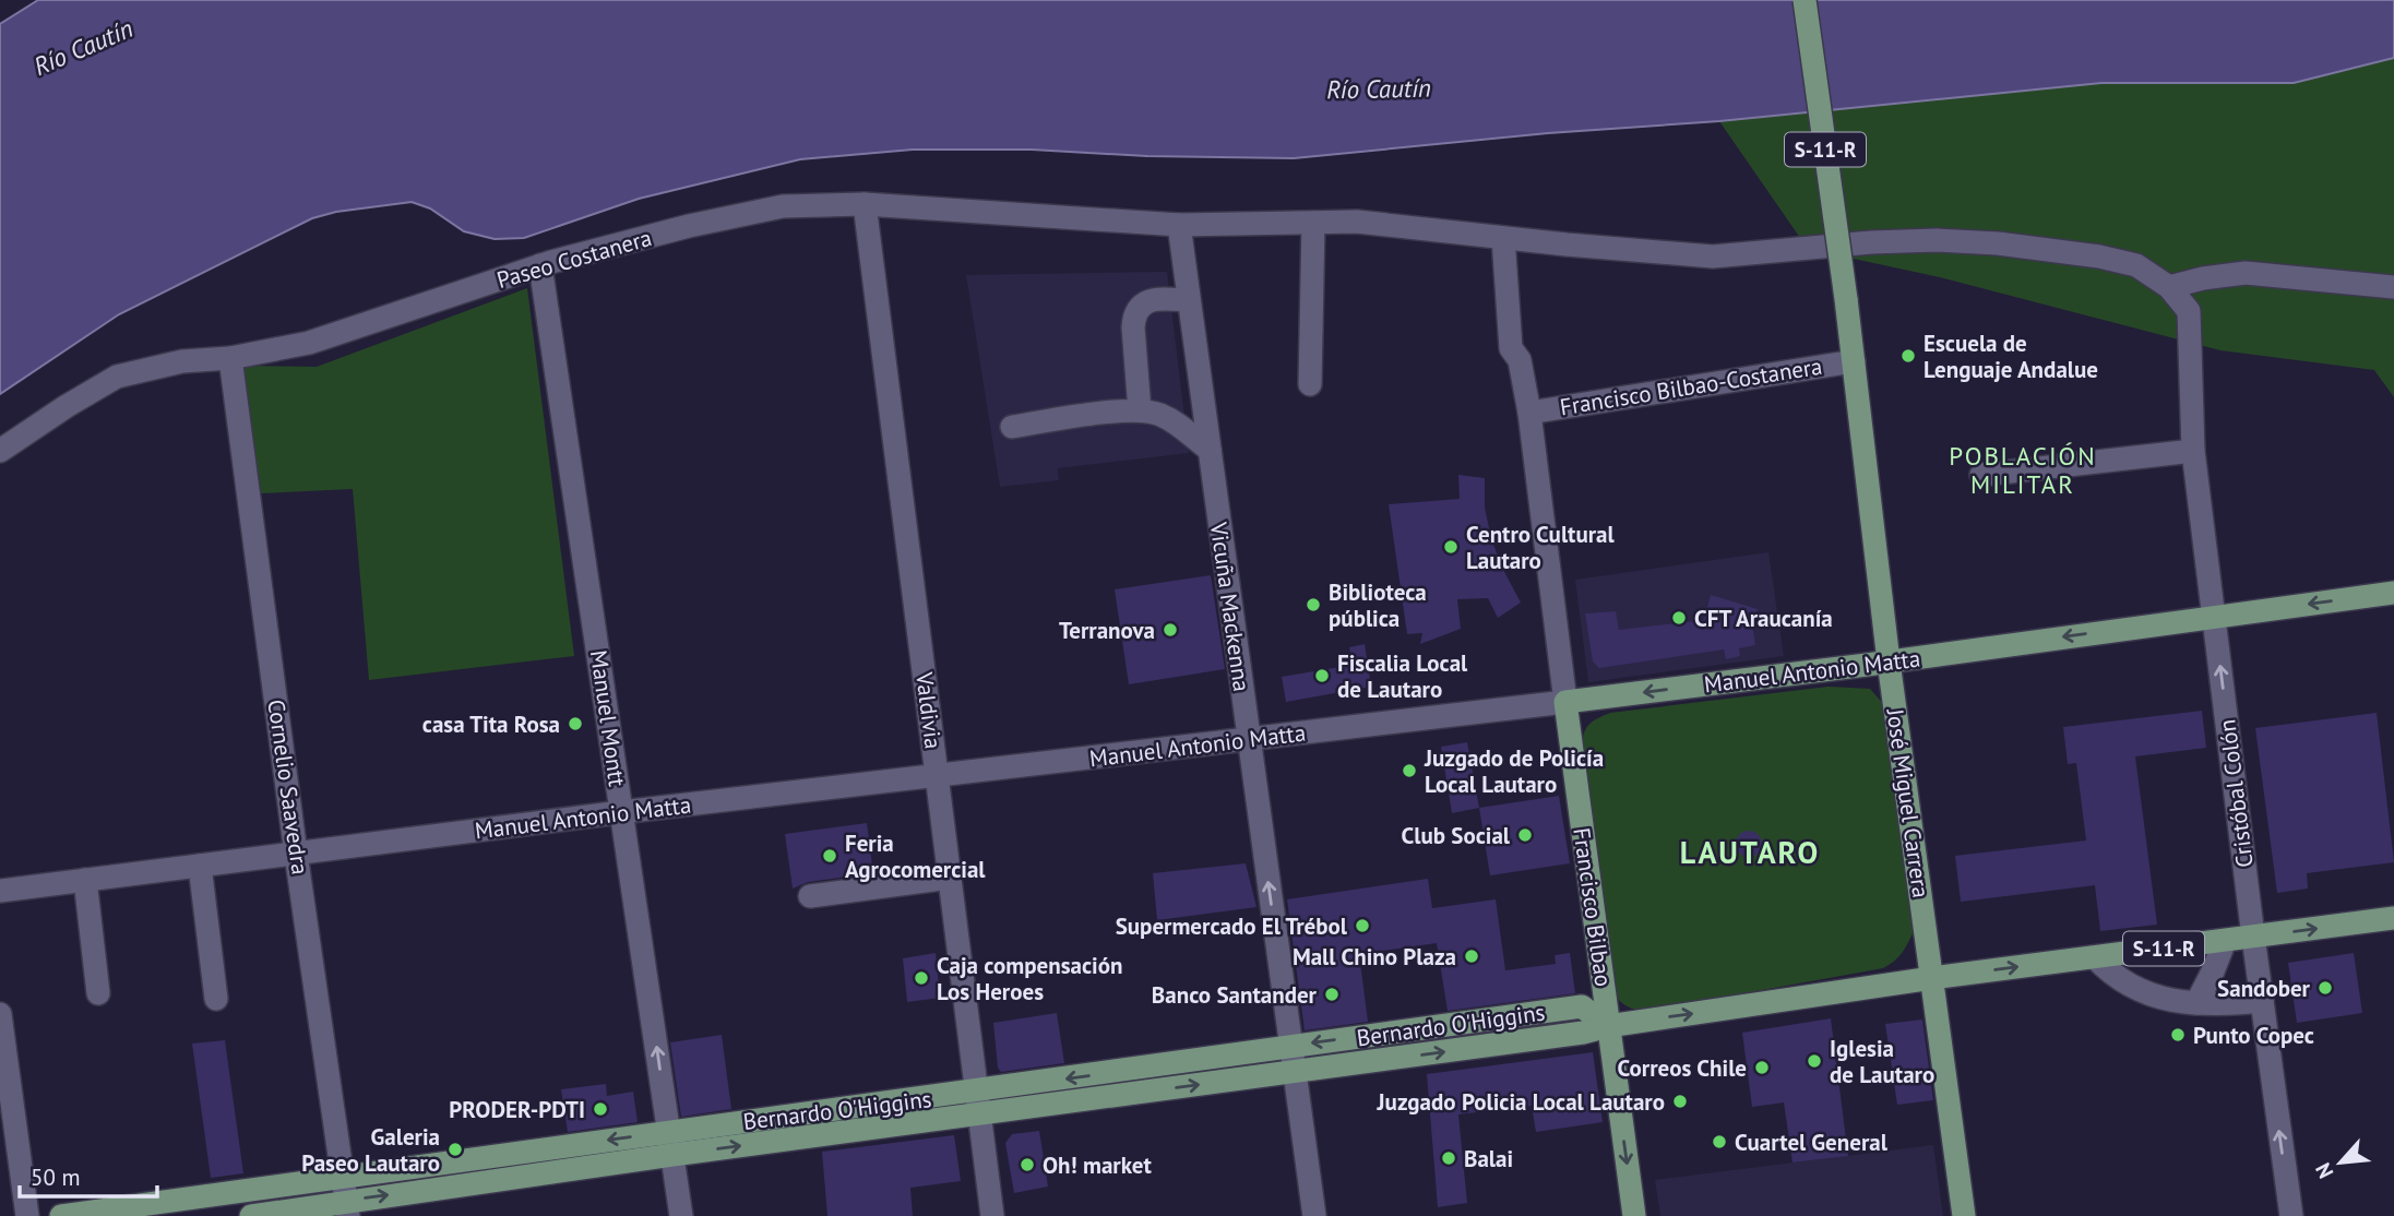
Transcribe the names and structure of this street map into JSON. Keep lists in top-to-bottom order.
{
  "streets": {
    "main road": [
      "S-11-R",
      "Manuel Antonio Matta",
      "José Miguel Carrera",
      "Francisco Bilbao",
      "Bernardo O'Higgins"
    ],
    "street": [
      "Paseo Costanera",
      "Francisco Bilbao-Costanera",
      "Vicuña Mackenna",
      "Valdivia",
      "Manuel Montt",
      "Cornelio Saavedra",
      "Cristóbal Colón"
    ]
  },
  "crossings": [
    ["Paseo Costanera", "Vicuña Mackenna"],
    ["Paseo Costanera", "Valdivia"],
    ["Paseo Costanera", "Manuel Montt"],
    ["Paseo Costanera", "Cornelio Saavedra"],
    ["Paseo Costanera", "Cristóbal Colón"],
    ["Paseo Costanera", "Francisco Bilbao"],
    ["Francisco Bilbao-Costanera", "José Miguel Carrera"],
    ["Francisco Bilbao-Costanera", "Francisco Bilbao"],
    ["Vicuña Mackenna", "Manuel Antonio Matta"],
    ["Vicuña Mackenna", "Bernardo O'Higgins"],
    ["Manuel Antonio Matta", "Valdivia"],
    ["Manuel Antonio Matta", "Manuel Montt"],
    ["Manuel Antonio Matta", "Cornelio Saavedra"],
    ["Manuel Antonio Matta", "Cristóbal Colón"],
    ["Manuel Antonio Matta", "José Miguel Carrera"],
    ["Manuel Antonio Matta", "Francisco Bilbao"],
    ["Valdivia", "Bernardo O'Higgins"],
    ["Manuel Montt", "Bernardo O'Higgins"],
    ["Cornelio Saavedra", "Bernardo O'Higgins"],
    ["Cristóbal Colón", "Bernardo O'Higgins"],
    ["José Miguel Carrera", "Bernardo O'Higgins"],
    ["Francisco Bilbao", "Bernardo O'Higgins"]
  ],
  "one_way": ["Cristóbal Colón"],
  "districts": ["POBLACIÓN MILITAR", "LAUTARO"],
  "water": ["Río Cautín"],
  "places": [
    "Escuela de Lenguaje Andalue",
    "Centro Cultural Lautaro",
    "Biblioteca pública",
    "CFT Araucanía",
    "Terranova",
    "Fiscalia Local de Lautaro",
    "casa Tita Rosa",
    "Juzgado de Policía Local Lautaro",
    "Club Social",
    "Feria Agrocomercial",
    "Supermercado El Trébol",
    "Mall Chino Plaza",
    "Caja compensación Los Heroes",
    "Sandober",
    "Banco Santander",
    "Punto Copec",
    "Iglesia de Lautaro",
    "Correos Chile",
    "Juzgado Policia Local Lautaro",
    "PRODER-PDTI",
    "Cuartel General",
    "Galeria Paseo Lautaro",
    "Balai",
    "Oh! market"
  ],
  "scale_bar": "50 m",
  "north": "bottom left"
}
